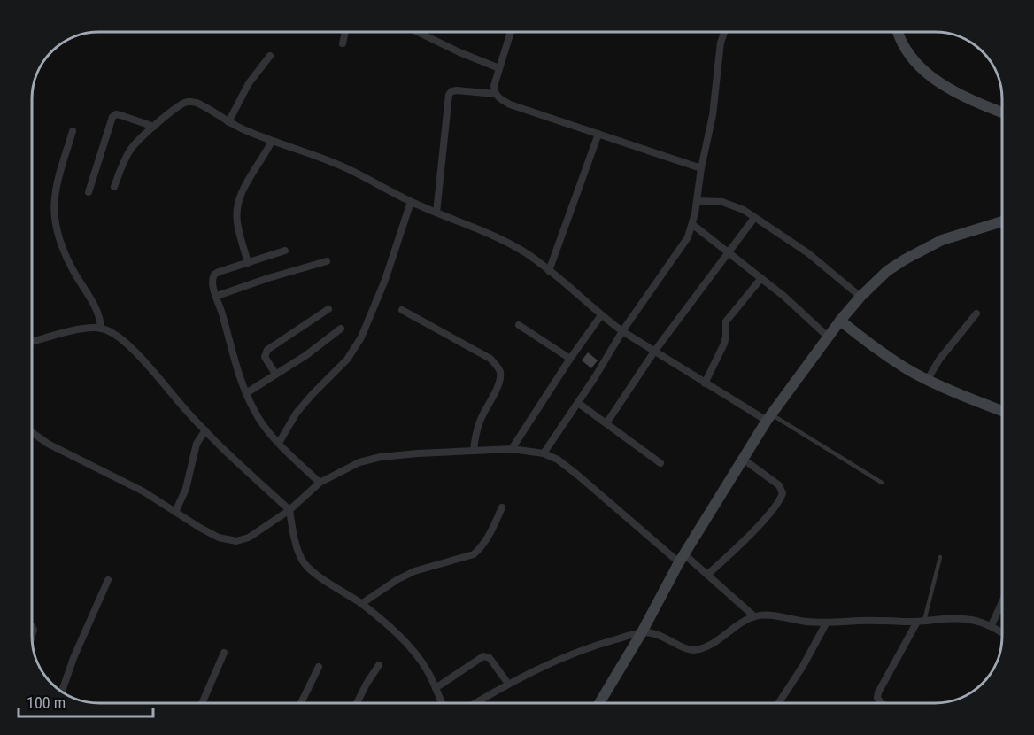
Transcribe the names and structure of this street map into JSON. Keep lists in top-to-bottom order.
{
  "scale_bar": "100 m"
}
